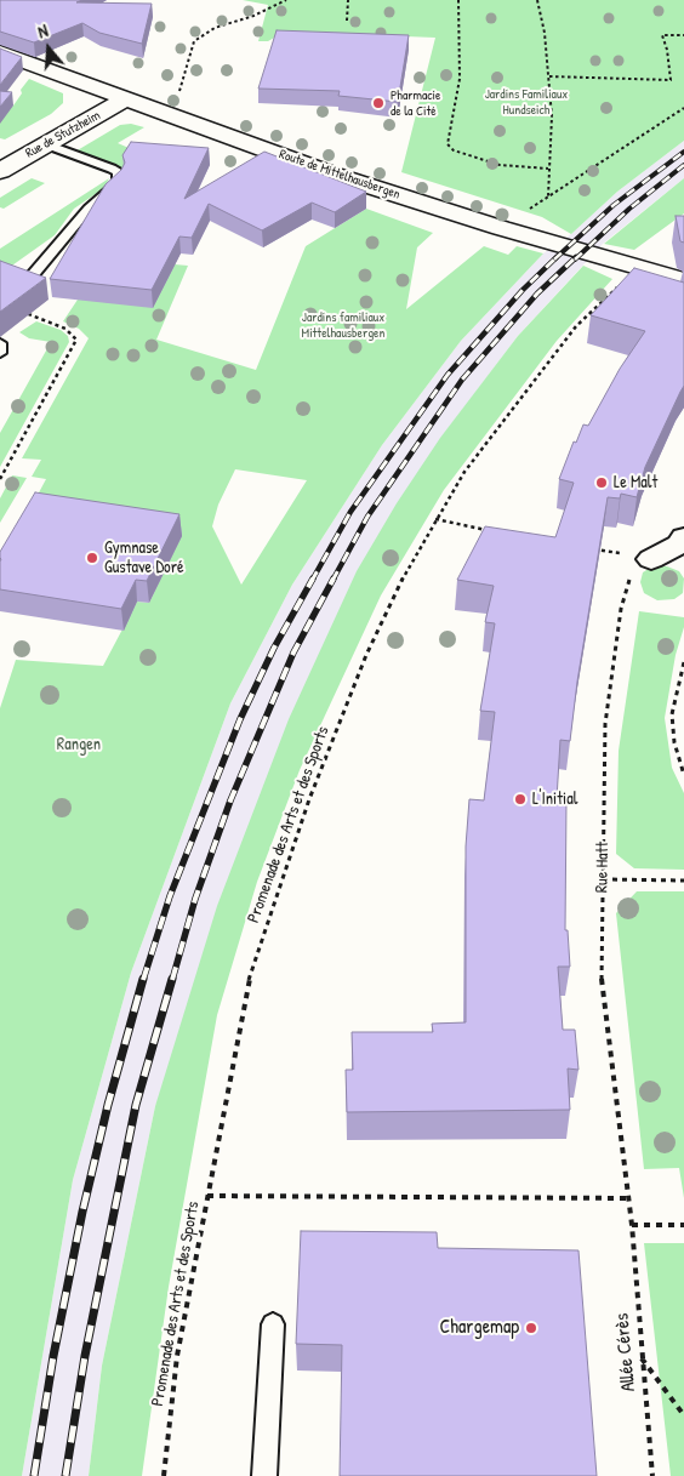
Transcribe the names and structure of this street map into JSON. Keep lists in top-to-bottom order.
{
  "streets": {
    "main road": ["Rue de Stutzheim", "Route de Mittelhausbergen"],
    "path": ["Promenade des Arts et des Sports", "Rue Hatt", "Allée Cérès"]
  },
  "crossings": [
    ["Rue de Stutzheim", "Route de Mittelhausbergen"],
    ["Route de Mittelhausbergen", "Promenade des Arts et des Sports"],
    ["Rue Hatt", "Allée Cérès"]
  ],
  "parks": ["Jardins Familiaux Hundseich", "Jardins familiaux Mittelhausbergen", "Rangen"],
  "places": [
    "Pharmacie de la Cité",
    "Le Malt",
    "Gymnase Gustave Doré",
    "L'Initial",
    "Chargemap"
  ],
  "north": "top"
}
